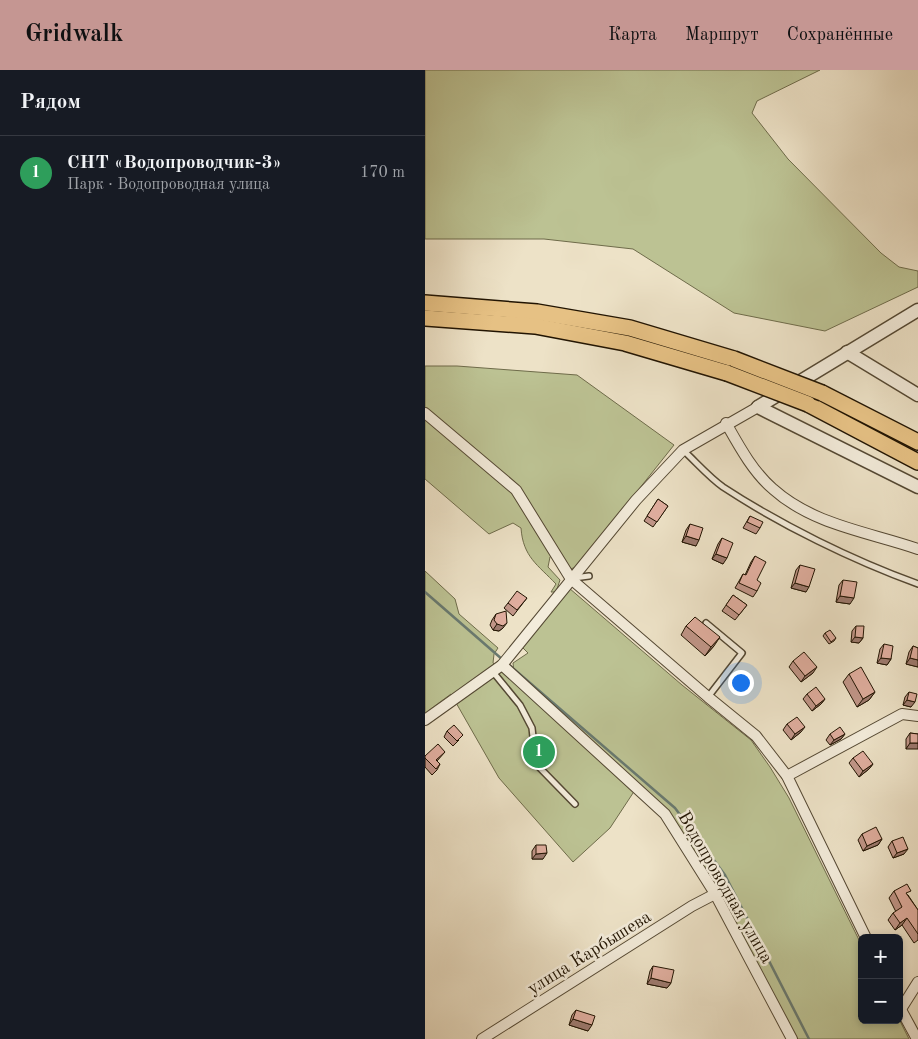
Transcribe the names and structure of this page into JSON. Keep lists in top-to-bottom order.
{
  "streets": {
    "street": ["Водопроводная улица", "улица Карбышева"]
  },
  "crossings": [
    ["Водопроводная улица", "улица Карбышева"]
  ],
  "page": {
    "header": "Gridwalk",
    "nav": ["Карта", "Маршрут", "Сохранённые"],
    "heading": "Рядом",
    "list": [
      {
        "mark": "1",
        "name": "СНТ «Водопроводчик-3»",
        "note": "Парк · Водопроводная улица",
        "value": "170 m"
      }
    ],
    "pins": "1",
    "map_buttons": ["+", "−"]
  }
}
